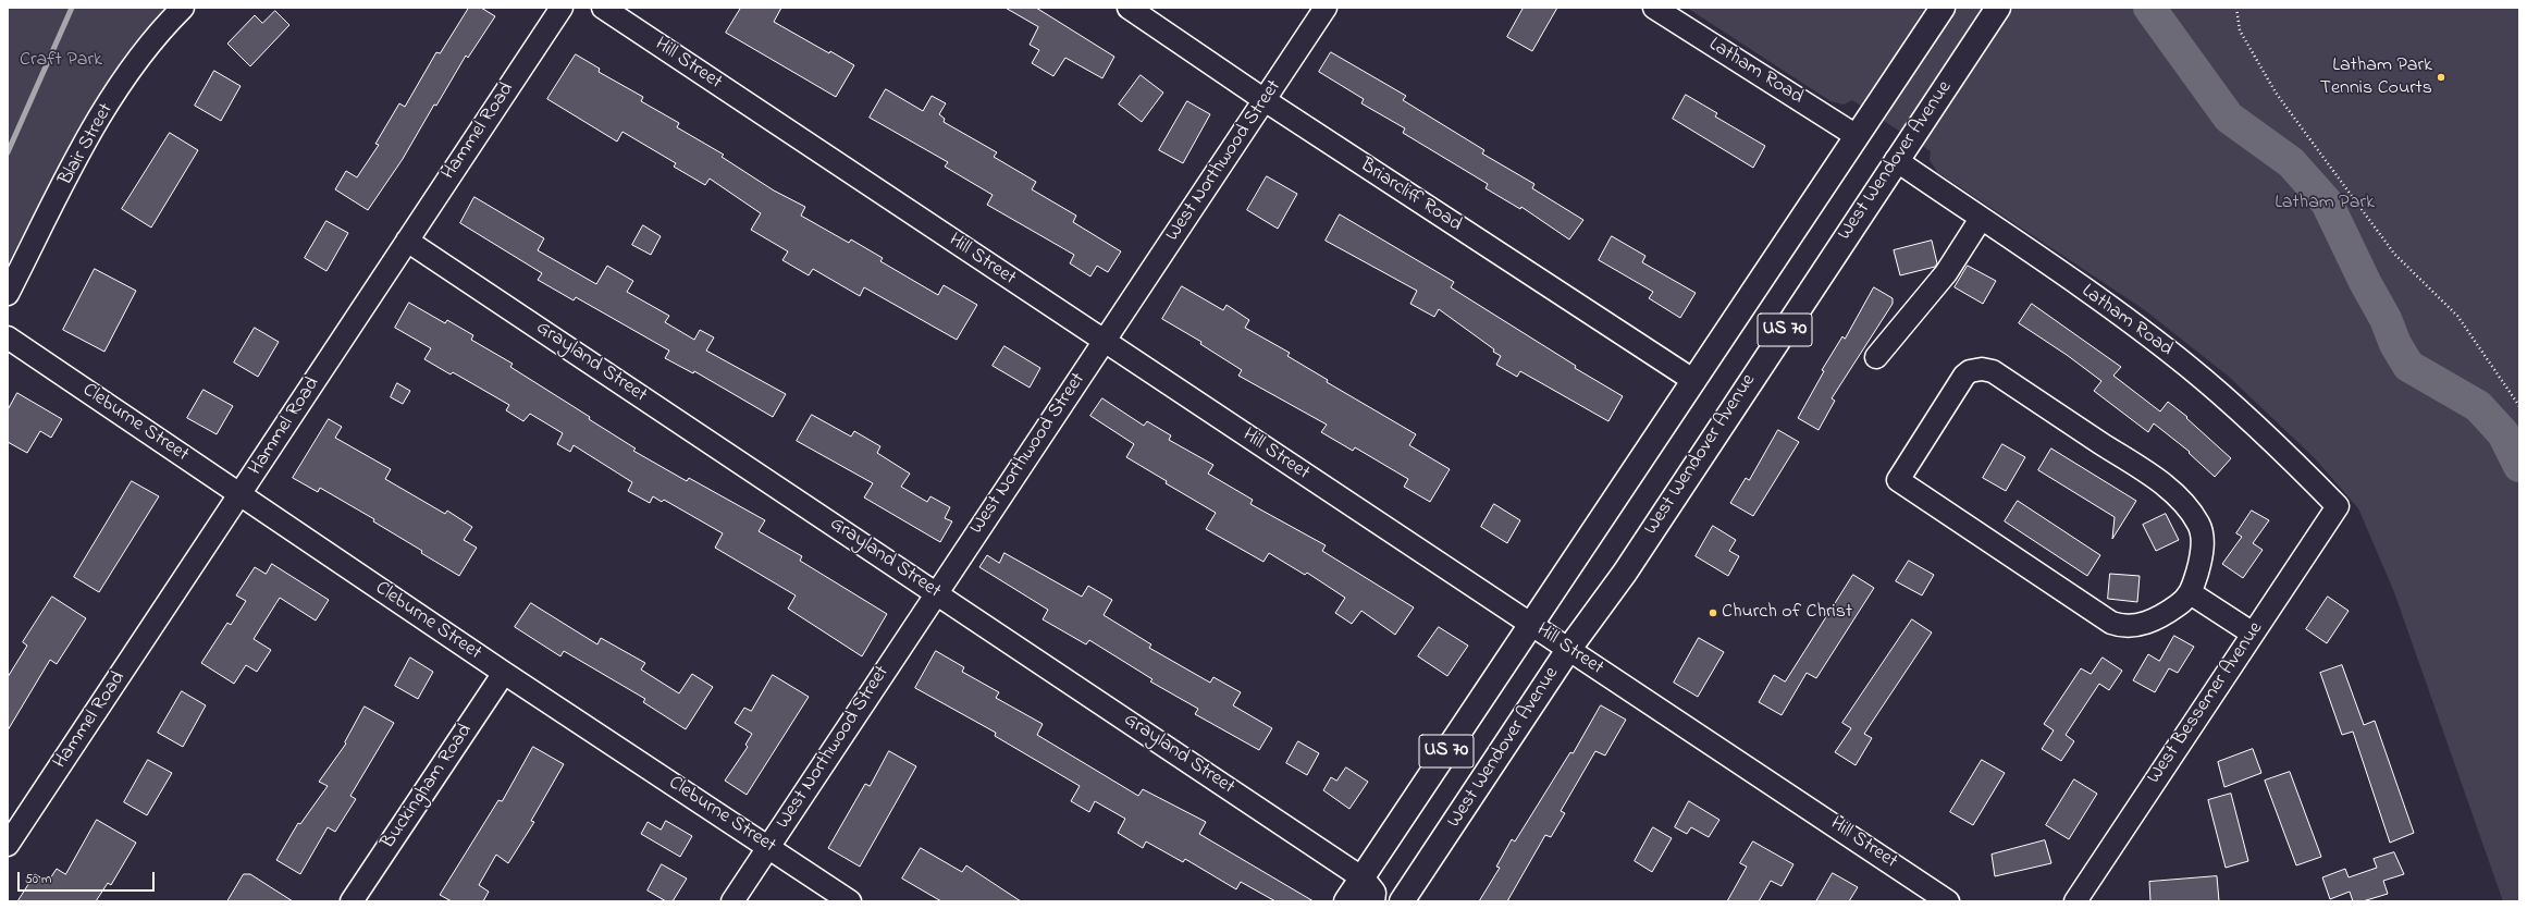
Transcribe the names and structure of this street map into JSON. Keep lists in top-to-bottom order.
{
  "streets": {
    "highway": ["West Wendover Avenue", "US 70"],
    "street": [
      "Hill Street",
      "Latham Road",
      "Hammel Road",
      "Blair Street",
      "West Northwood Street",
      "Briarcliff Road",
      "Grayland Street",
      "Cleburne Street",
      "West Bessemer Avenue",
      "Buckingham Road"
    ]
  },
  "crossings": [
    ["Hill Street", "West Northwood Street"],
    ["Hill Street", "West Wendover Avenue"],
    ["Hill Street", "US 70"],
    ["Latham Road", "West Wendover Avenue"],
    ["Latham Road", "US 70"],
    ["Latham Road", "West Bessemer Avenue"],
    ["Hammel Road", "Grayland Street"],
    ["Hammel Road", "Cleburne Street"],
    ["West Northwood Street", "Briarcliff Road"],
    ["West Northwood Street", "Grayland Street"],
    ["West Northwood Street", "Cleburne Street"],
    ["Briarcliff Road", "US 70"],
    ["US 70", "Grayland Street"],
    ["Cleburne Street", "Buckingham Road"]
  ],
  "parks": ["Craft Park", "Latham Park"],
  "places": ["Latham Park Tennis Courts", "Church of Christ"],
  "scale_bar": "50 m"
}
